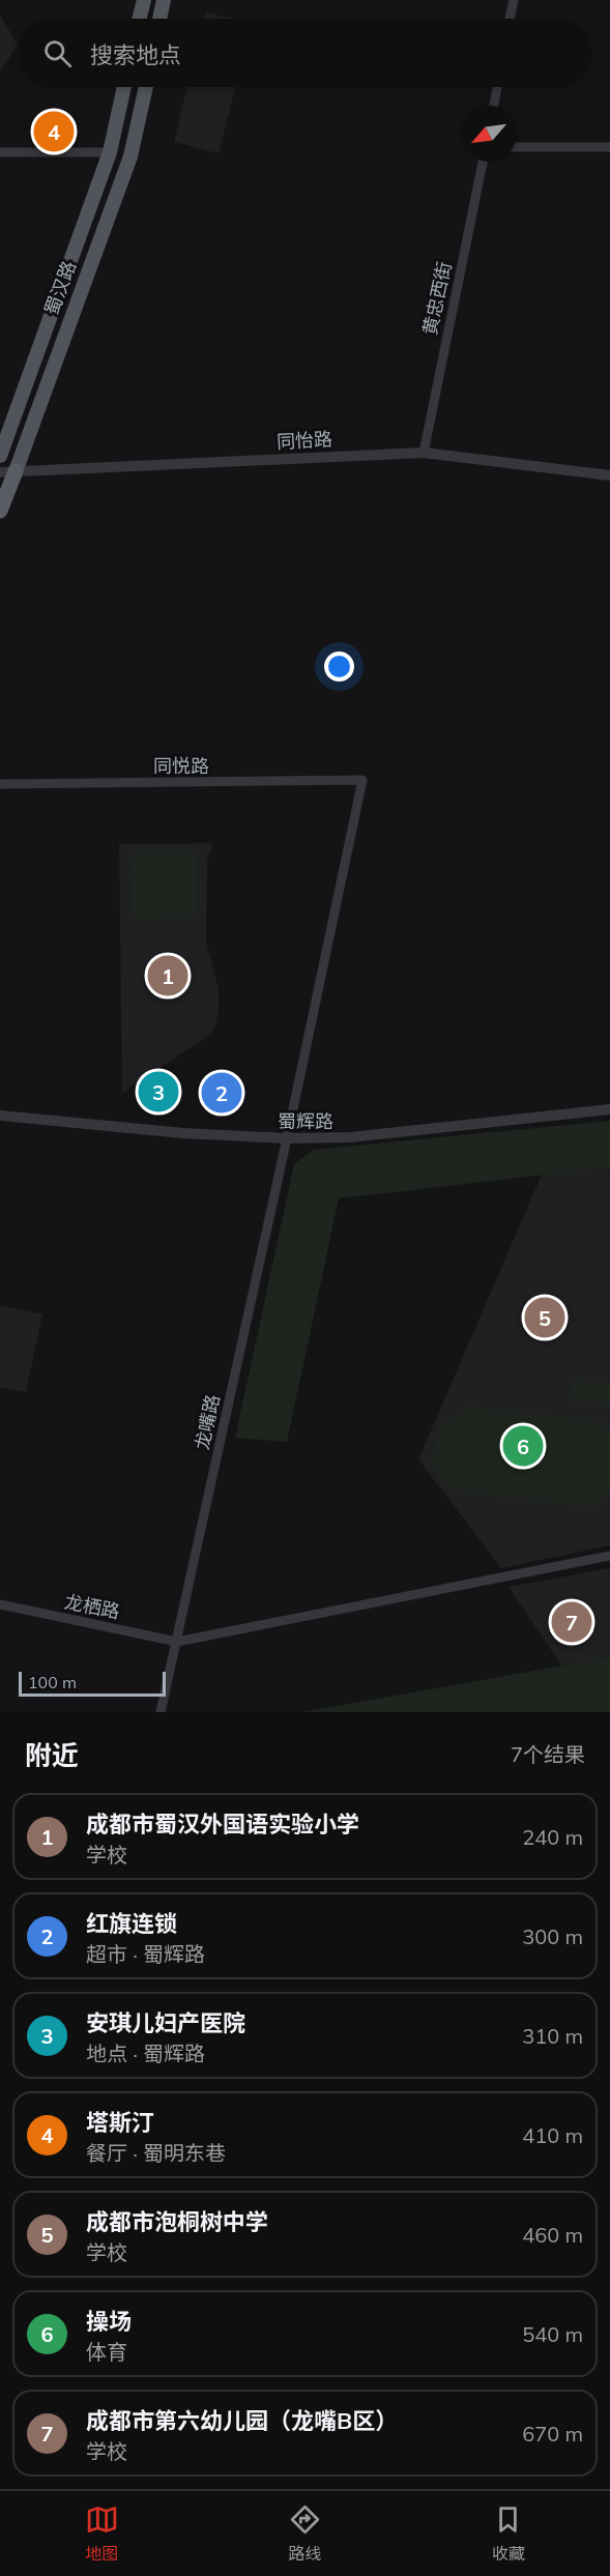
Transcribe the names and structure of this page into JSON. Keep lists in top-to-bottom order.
{
  "streets": {
    "highway": ["蜀汉路"],
    "street": [
      "黄忠西街",
      "同怡路",
      "同悦路",
      "蜀辉路",
      "龙嘴路",
      "龙栖路"
    ]
  },
  "crossings": [
    ["蜀汉路", "同怡路"],
    ["黄忠西街", "同怡路"],
    ["同悦路", "龙嘴路"],
    ["蜀辉路", "龙嘴路"],
    ["龙嘴路", "龙栖路"]
  ],
  "scale_bar": "100 m",
  "north": "bottom left",
  "page": {
    "search": "搜索地点",
    "pins": [
      "4",
      "1",
      "3",
      "2",
      "5",
      "6",
      "7"
    ],
    "scale": "100 m",
    "heading": ["附近", "7个结果"],
    "list": [
      {
        "mark": "1",
        "name": "成都市蜀汉外国语实验小学",
        "note": "学校",
        "value": "240 m"
      },
      {
        "mark": "2",
        "name": "红旗连锁",
        "note": "超市 · 蜀辉路",
        "value": "300 m"
      },
      {
        "mark": "3",
        "name": "安琪儿妇产医院",
        "note": "地点 · 蜀辉路",
        "value": "310 m"
      },
      {
        "mark": "4",
        "name": "塔斯汀",
        "note": "餐厅 · 蜀明东巷",
        "value": "410 m"
      },
      {
        "mark": "5",
        "name": "成都市泡桐树中学",
        "note": "学校",
        "value": "460 m"
      },
      {
        "mark": "6",
        "name": "操场",
        "note": "体育",
        "value": "540 m"
      },
      {
        "mark": "7",
        "name": "成都市第六幼儿园（龙嘴B区）",
        "note": "学校",
        "value": "670 m"
      }
    ],
    "nav": ["地图", "路线", "收藏"]
  }
}
